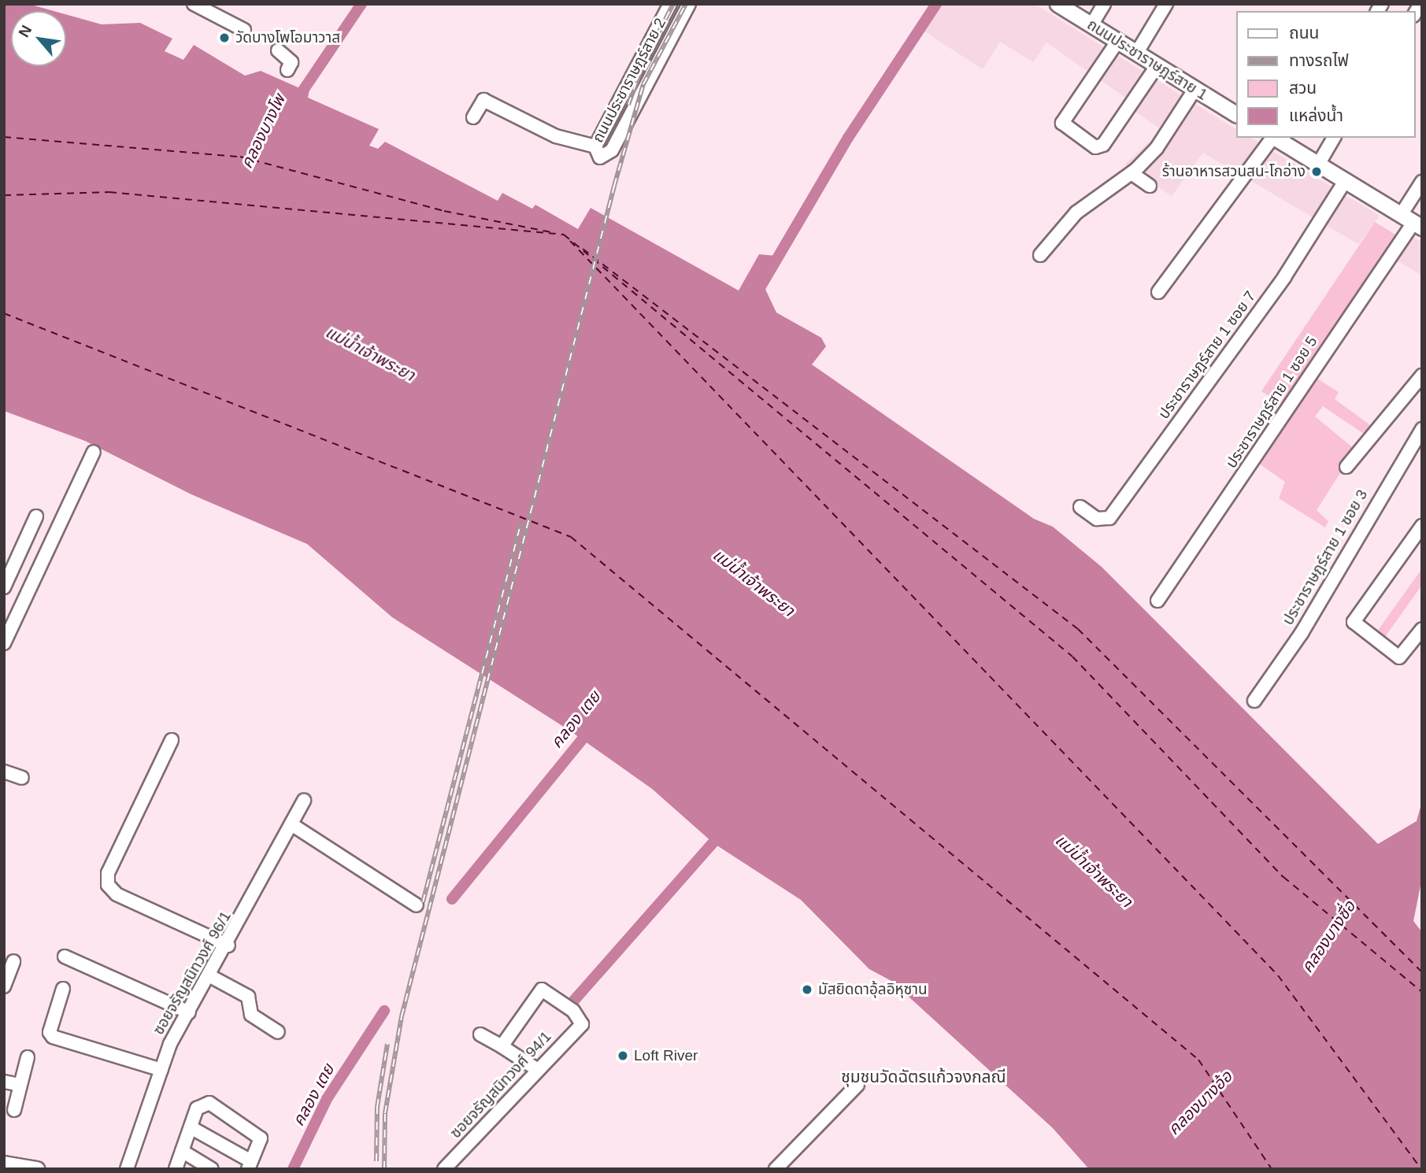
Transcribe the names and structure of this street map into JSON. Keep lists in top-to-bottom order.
{
  "streets": {
    "main road": ["ถนนประชาราษฎร์สาย 1"],
    "street": [
      "ถนนประชาราษฎร์สาย 2",
      "ประชาราษฎร์สาย 1 ซอย 7",
      "ประชาราษฎร์สาย 1 ซอย 5",
      "ประชาราษฎร์สาย 1 ซอย 3",
      "ซอยจรัญสนิทวงศ์ 96/1",
      "ซอยจรัญสนิทวงศ์ 94/1"
    ]
  },
  "districts": ["ชุมชนวัดฉัตรแก้วจงกลณี"],
  "water": [
    "คลองบางโพ",
    "แม่น้ำเจ้าพระยา",
    "คลอง เตย",
    "คลองบางซื่อ",
    "คลองบางอ้อ"
  ],
  "places": [
    "วัดบางโพโอมาวาส",
    "ร้านอาหารสวนสน-โกอ่าง",
    "มัสยิดดาอุ้ลอิหุซาน",
    "Loft River"
  ],
  "legend": [
    "ถนน",
    "ทางรถไฟ",
    "สวน",
    "แหล่งน้ำ"
  ],
  "north": "top left"
}
